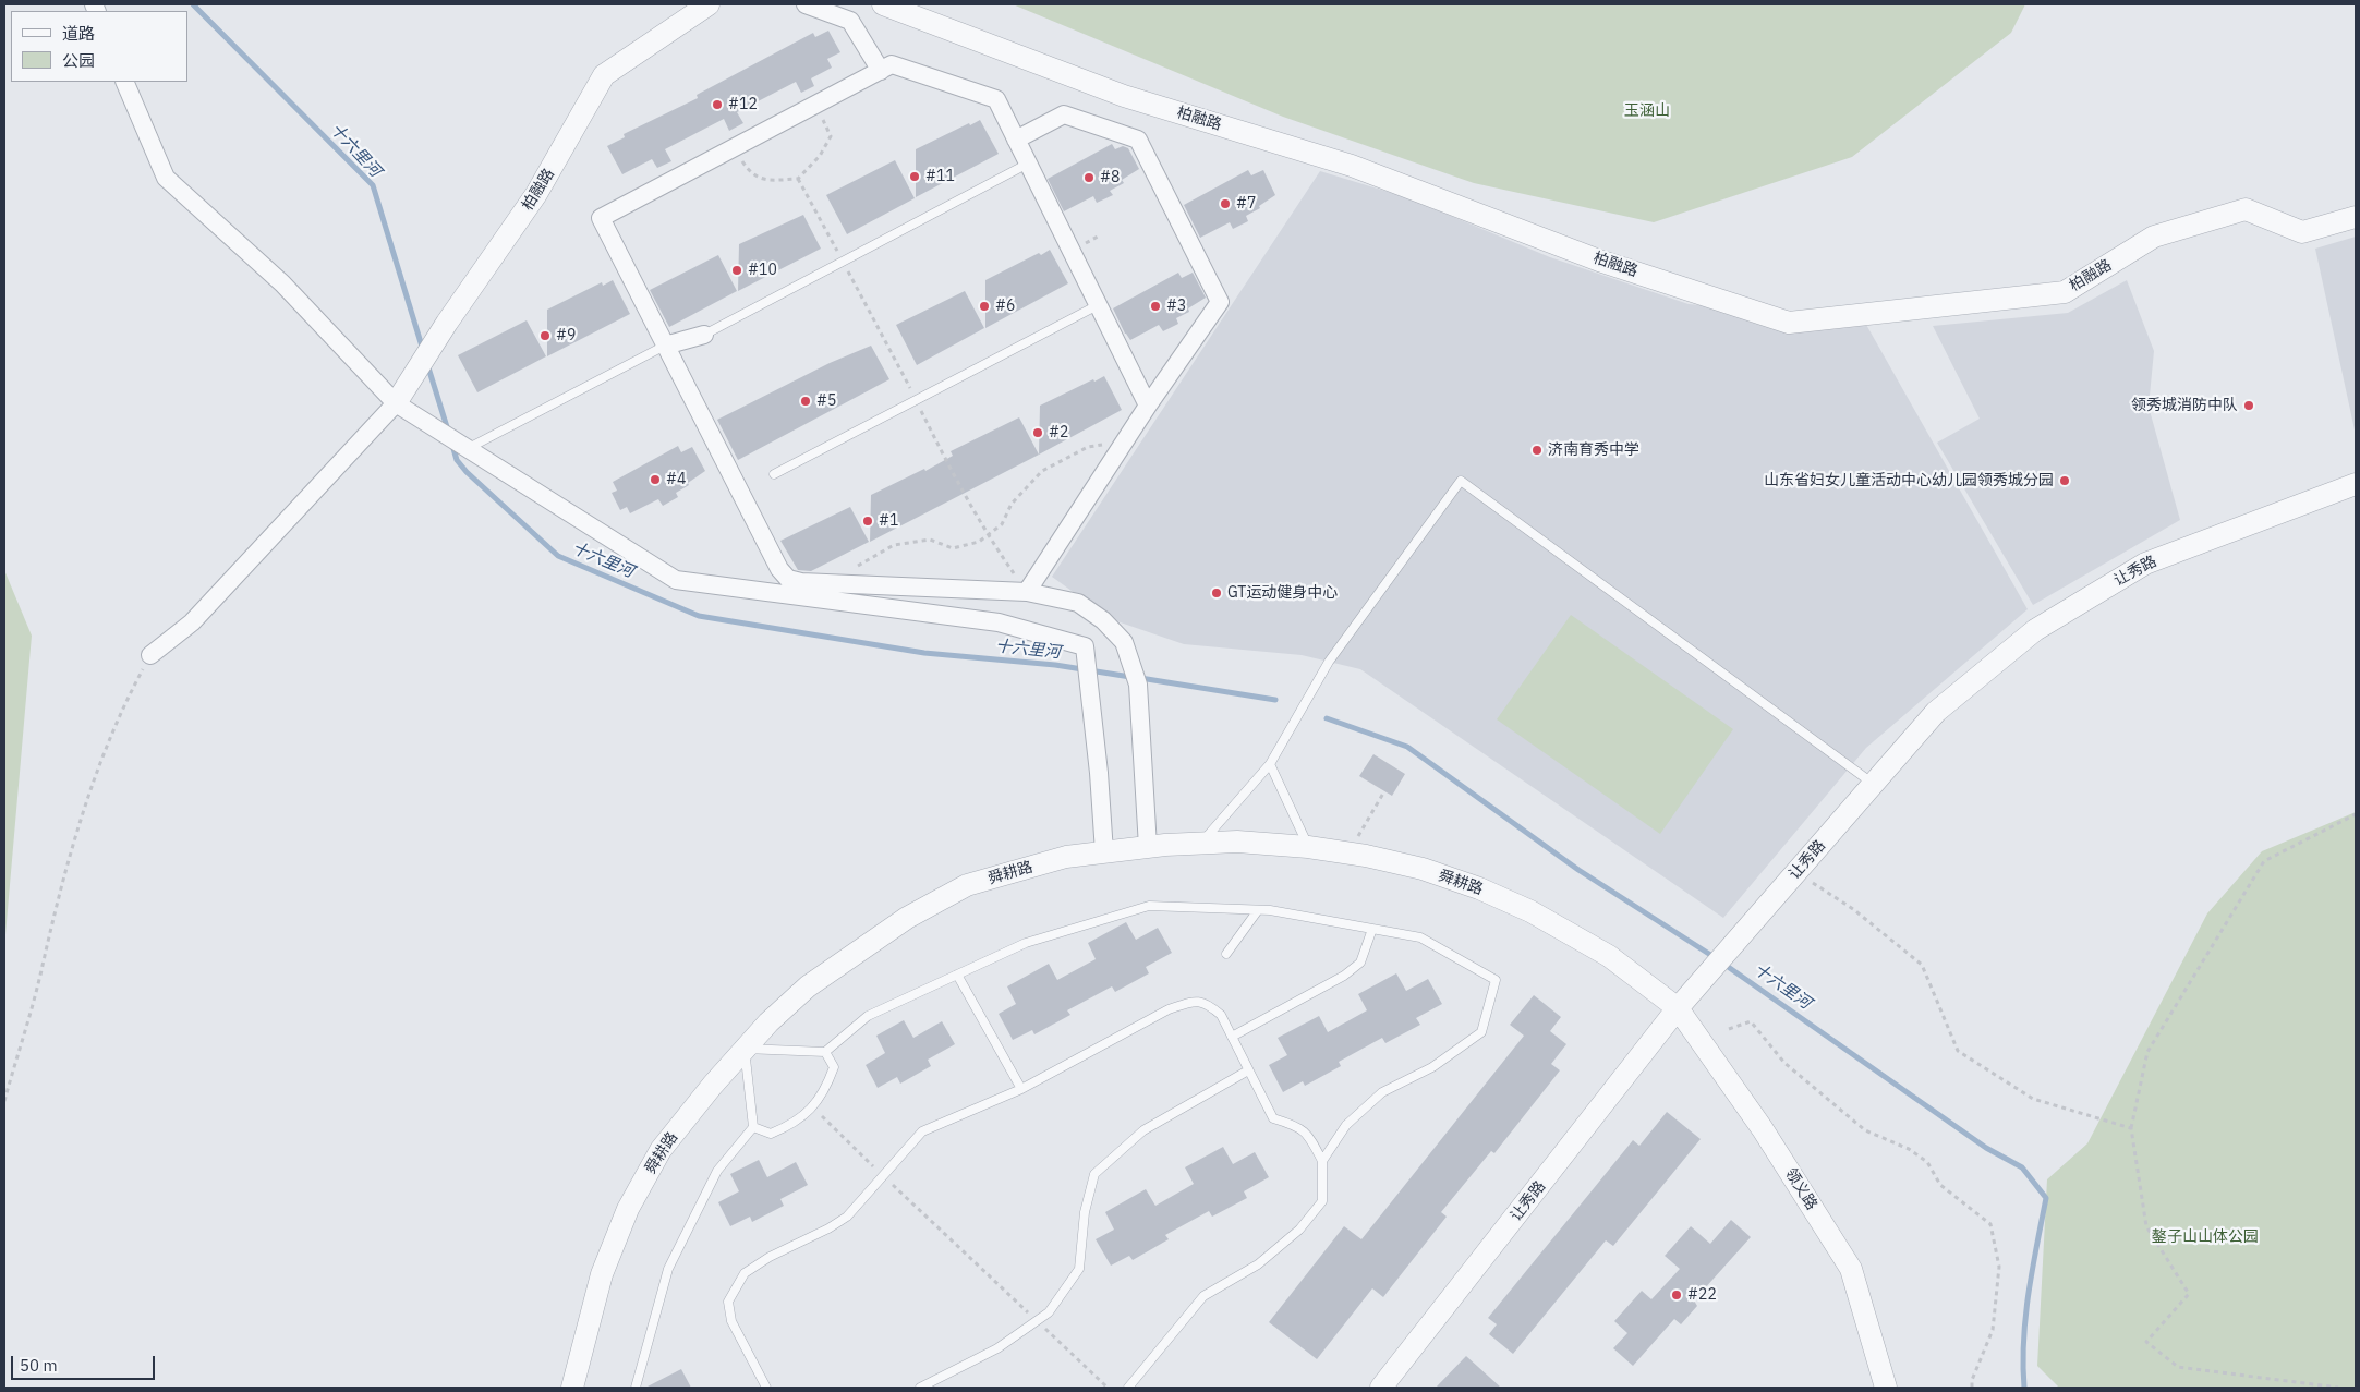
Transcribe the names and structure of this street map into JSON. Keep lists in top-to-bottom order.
{
  "streets": {
    "street": [
      "柏融路",
      "让秀路",
      "舜耕路",
      "领义路"
    ]
  },
  "crossings": [
    ["让秀路", "舜耕路"],
    ["让秀路", "领义路"],
    ["舜耕路", "领义路"]
  ],
  "water": ["十六里河"],
  "parks": ["玉涵山", "鏊子山山体公园"],
  "places": [
    "#12",
    "#11",
    "#8",
    "#7",
    "#10",
    "#6",
    "#3",
    "#9",
    "#5",
    "领秀城消防中队",
    "#2",
    "济南育秀中学",
    "#4",
    "山东省妇女儿童活动中心幼儿园领秀城分园",
    "#1",
    "GT运动健身中心",
    "#22"
  ],
  "legend": ["道路", "公园"],
  "scale_bar": "50 m"
}
